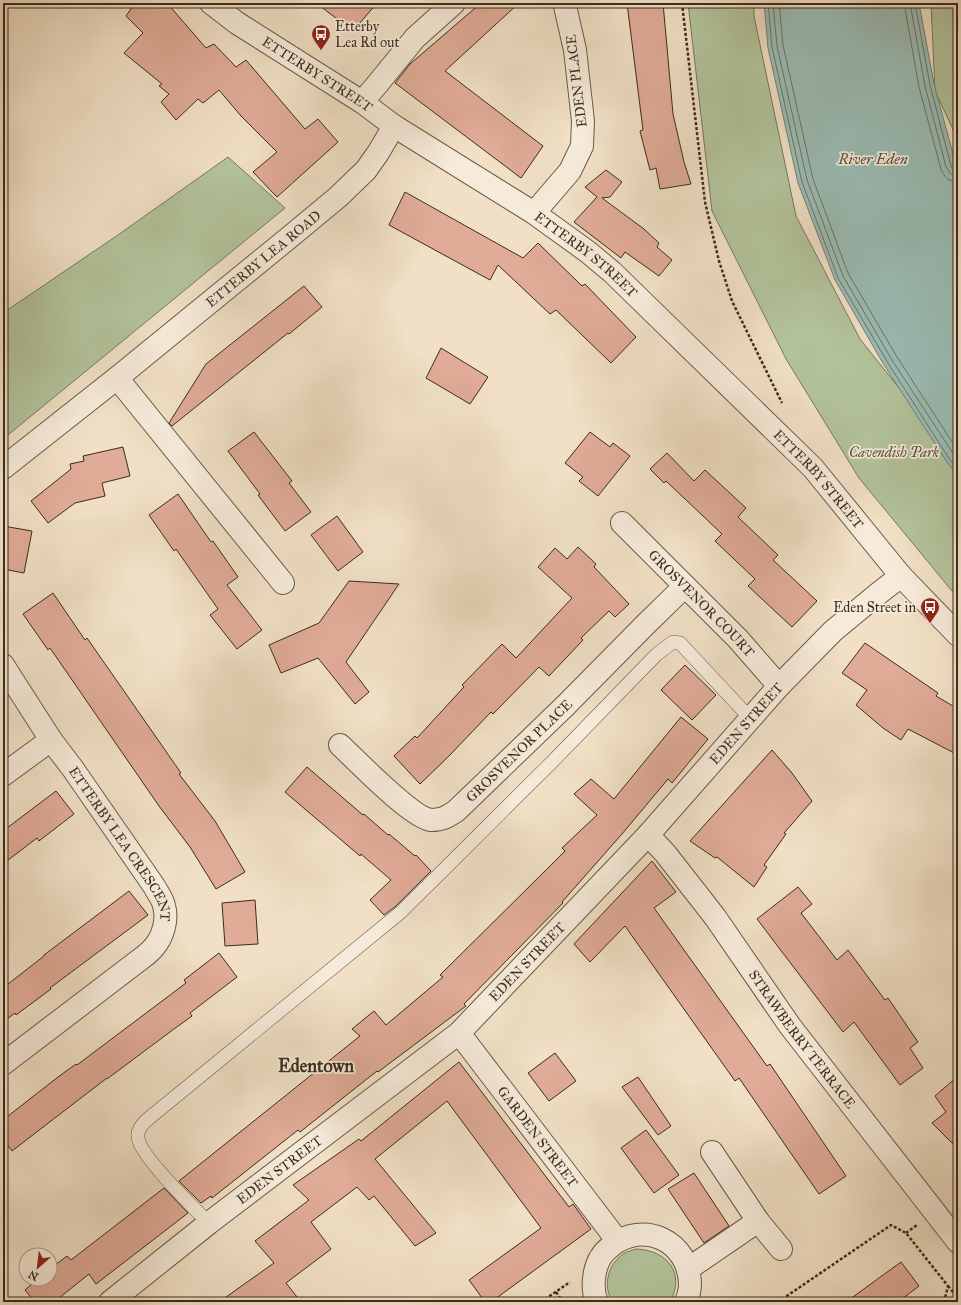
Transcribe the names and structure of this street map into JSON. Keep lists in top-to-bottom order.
{
  "streets": {
    "street": [
      "ETTERBY STREET",
      "EDEN PLACE",
      "ETTERBY LEA ROAD",
      "GROSVENOR COURT",
      "EDEN STREET",
      "GROSVENOR PLACE",
      "ETTERBY LEA CRESCENT",
      "STRAWBERRY TERRACE",
      "GARDEN STREET"
    ]
  },
  "crossings": [
    ["ETTERBY STREET", "EDEN PLACE"],
    ["ETTERBY STREET", "ETTERBY LEA ROAD"],
    ["ETTERBY STREET", "EDEN STREET"],
    ["GROSVENOR COURT", "EDEN STREET"],
    ["GROSVENOR COURT", "GROSVENOR PLACE"],
    ["EDEN STREET", "STRAWBERRY TERRACE"],
    ["EDEN STREET", "GARDEN STREET"]
  ],
  "districts": ["Edentown"],
  "water": ["River Eden"],
  "parks": ["Cavendish Park"],
  "places": {
    "bus stop": ["Etterby Lea Rd out", "Eden Street in"]
  },
  "north": "bottom left"
}
